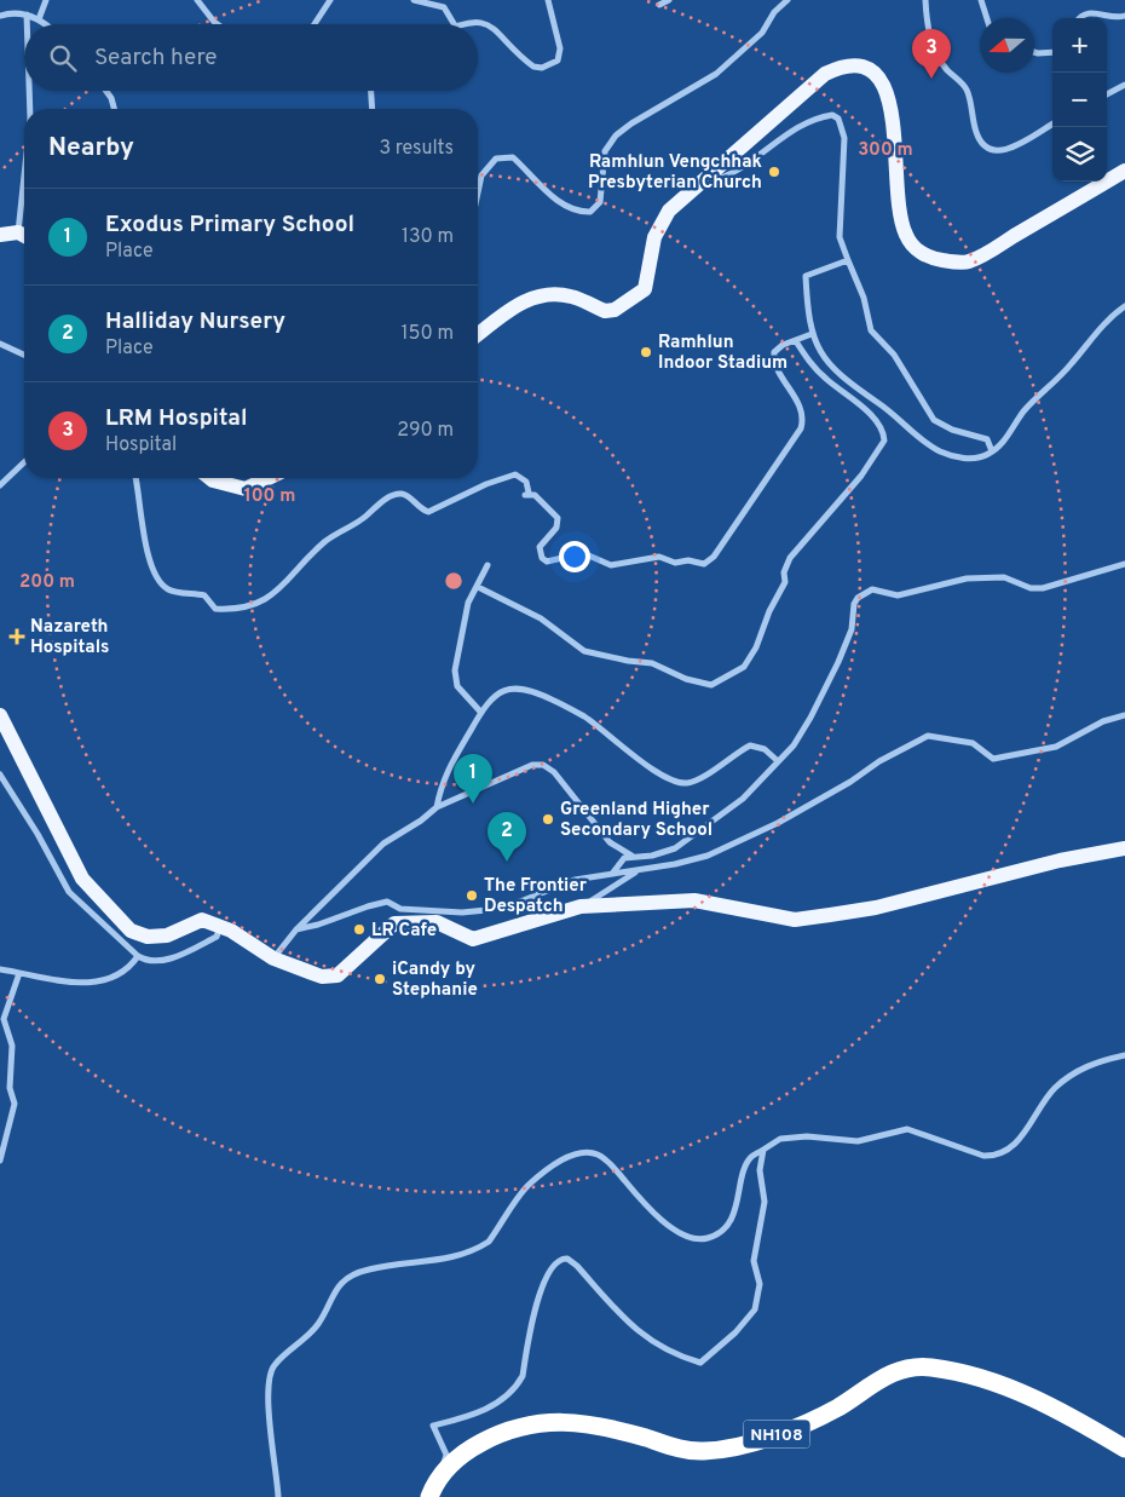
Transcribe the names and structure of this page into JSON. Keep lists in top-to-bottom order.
{
  "streets": {
    "highway": ["NH108"]
  },
  "places": {
    "other": [
      "Ramhlun Vengchhak Presbyterian Church",
      "Ramhlun Indoor Stadium",
      "Greenland Higher Secondary School",
      "The Frontier Despatch",
      "LR Cafe",
      "iCandy by Stephanie"
    ],
    "health": ["Nazareth Hospitals"]
  },
  "north": "left",
  "page": {
    "map_buttons": ["+", "−"],
    "search": "Search here",
    "pins": ["3", "1", "2"],
    "heading": ["Nearby", "3 results"],
    "list": [
      {
        "mark": "1",
        "name": "Exodus Primary School",
        "note": "Place",
        "value": "130 m"
      },
      {
        "mark": "2",
        "name": "Halliday Nursery",
        "note": "Place",
        "value": "150 m"
      },
      {
        "mark": "3",
        "name": "LRM Hospital",
        "note": "Hospital",
        "value": "290 m"
      }
    ]
  },
  "rings": ["300 m", "100 m", "200 m"]
}
